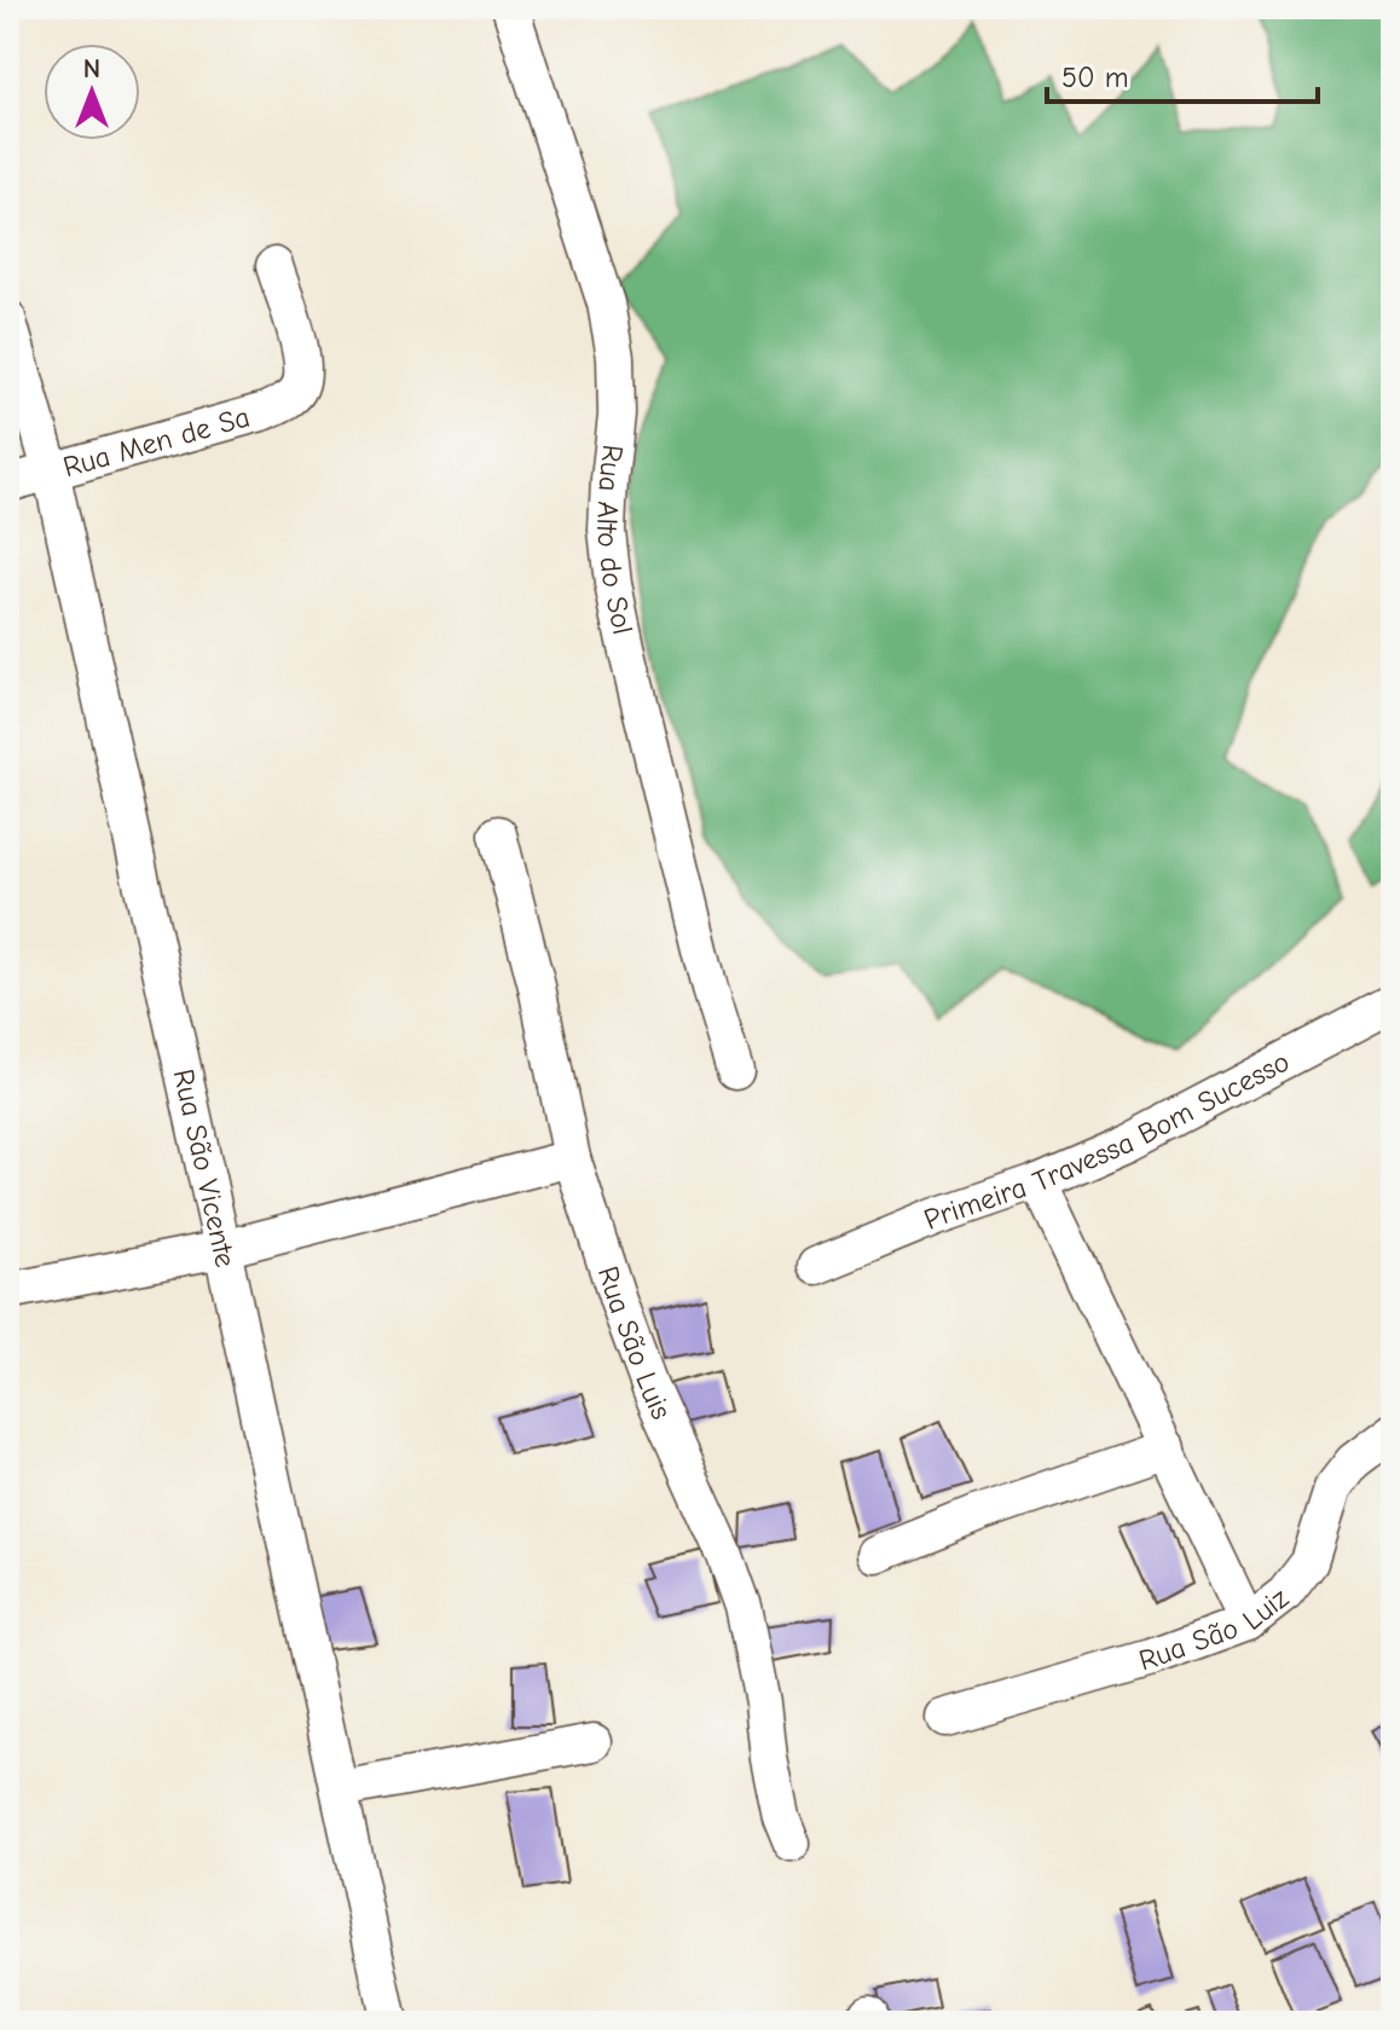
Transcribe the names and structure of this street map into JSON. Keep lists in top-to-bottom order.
{
  "streets": {
    "street": [
      "Rua Men de Sa",
      "Rua Alto do Sol",
      "Primeira Travessa Bom Sucesso",
      "Rua São Vicente",
      "Rua São Luis",
      "Rua São Luiz"
    ]
  },
  "crossings": [
    ["Rua Men de Sa", "Rua São Vicente"]
  ],
  "scale_bar": "50 m",
  "north": "top"
}
